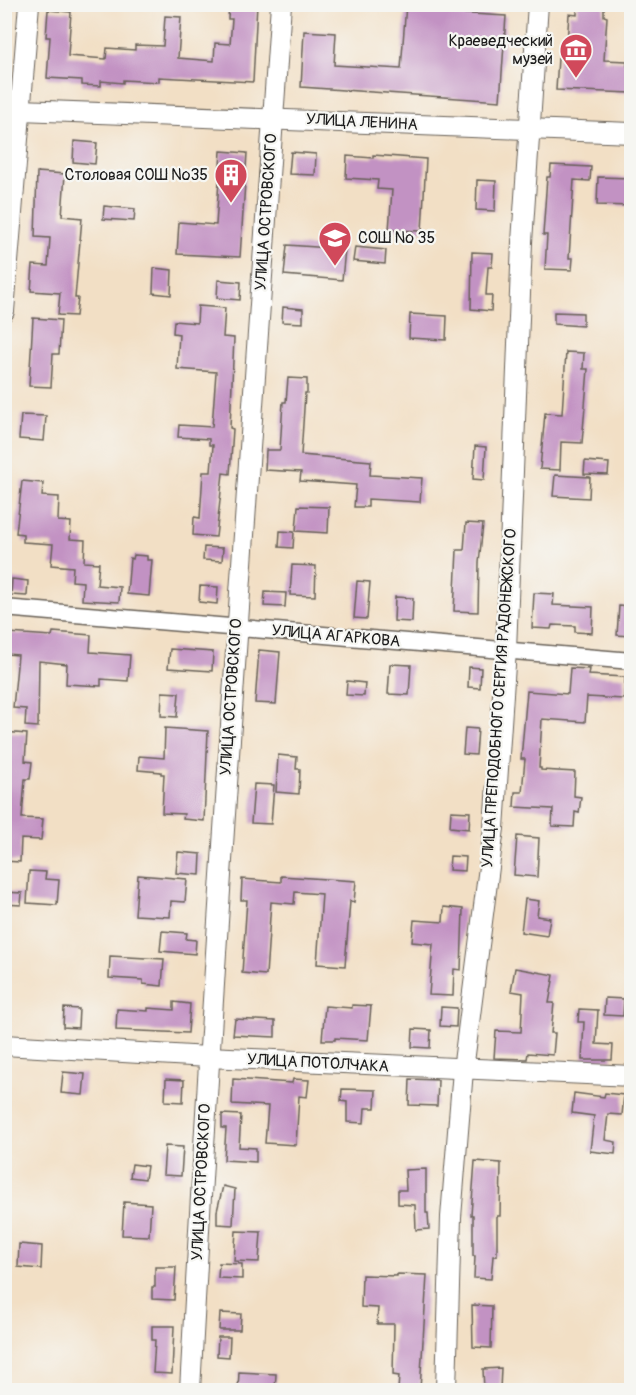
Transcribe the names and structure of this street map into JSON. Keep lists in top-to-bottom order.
{
  "streets": {
    "street": [
      "УЛИЦА ЛЕНИНА",
      "УЛИЦА ОСТРОВСКОГО",
      "УЛИЦА АГАРКОВА",
      "УЛИЦА ПРЕПОДОБНОГО СЕРГИЯ РАДОНЕЖСКОГО",
      "УЛИЦА ПОТОЛЧАКА"
    ]
  },
  "crossings": [
    ["УЛИЦА ЛЕНИНА", "УЛИЦА ОСТРОВСКОГО"],
    ["УЛИЦА ЛЕНИНА", "УЛИЦА ПРЕПОДОБНОГО СЕРГИЯ РАДОНЕЖСКОГО"],
    ["УЛИЦА ОСТРОВСКОГО", "УЛИЦА АГАРКОВА"],
    ["УЛИЦА ОСТРОВСКОГО", "УЛИЦА ПОТОЛЧАКА"],
    ["УЛИЦА АГАРКОВА", "УЛИЦА ПРЕПОДОБНОГО СЕРГИЯ РАДОНЕЖСКОГО"],
    ["УЛИЦА ПРЕПОДОБНОГО СЕРГИЯ РАДОНЕЖСКОГО", "УЛИЦА ПОТОЛЧАКА"]
  ],
  "places": {
    "museum": ["Краеведческий музей"],
    "building": ["Столовая СОШ №35"],
    "school or university": ["СОШ № 35"]
  }
}
